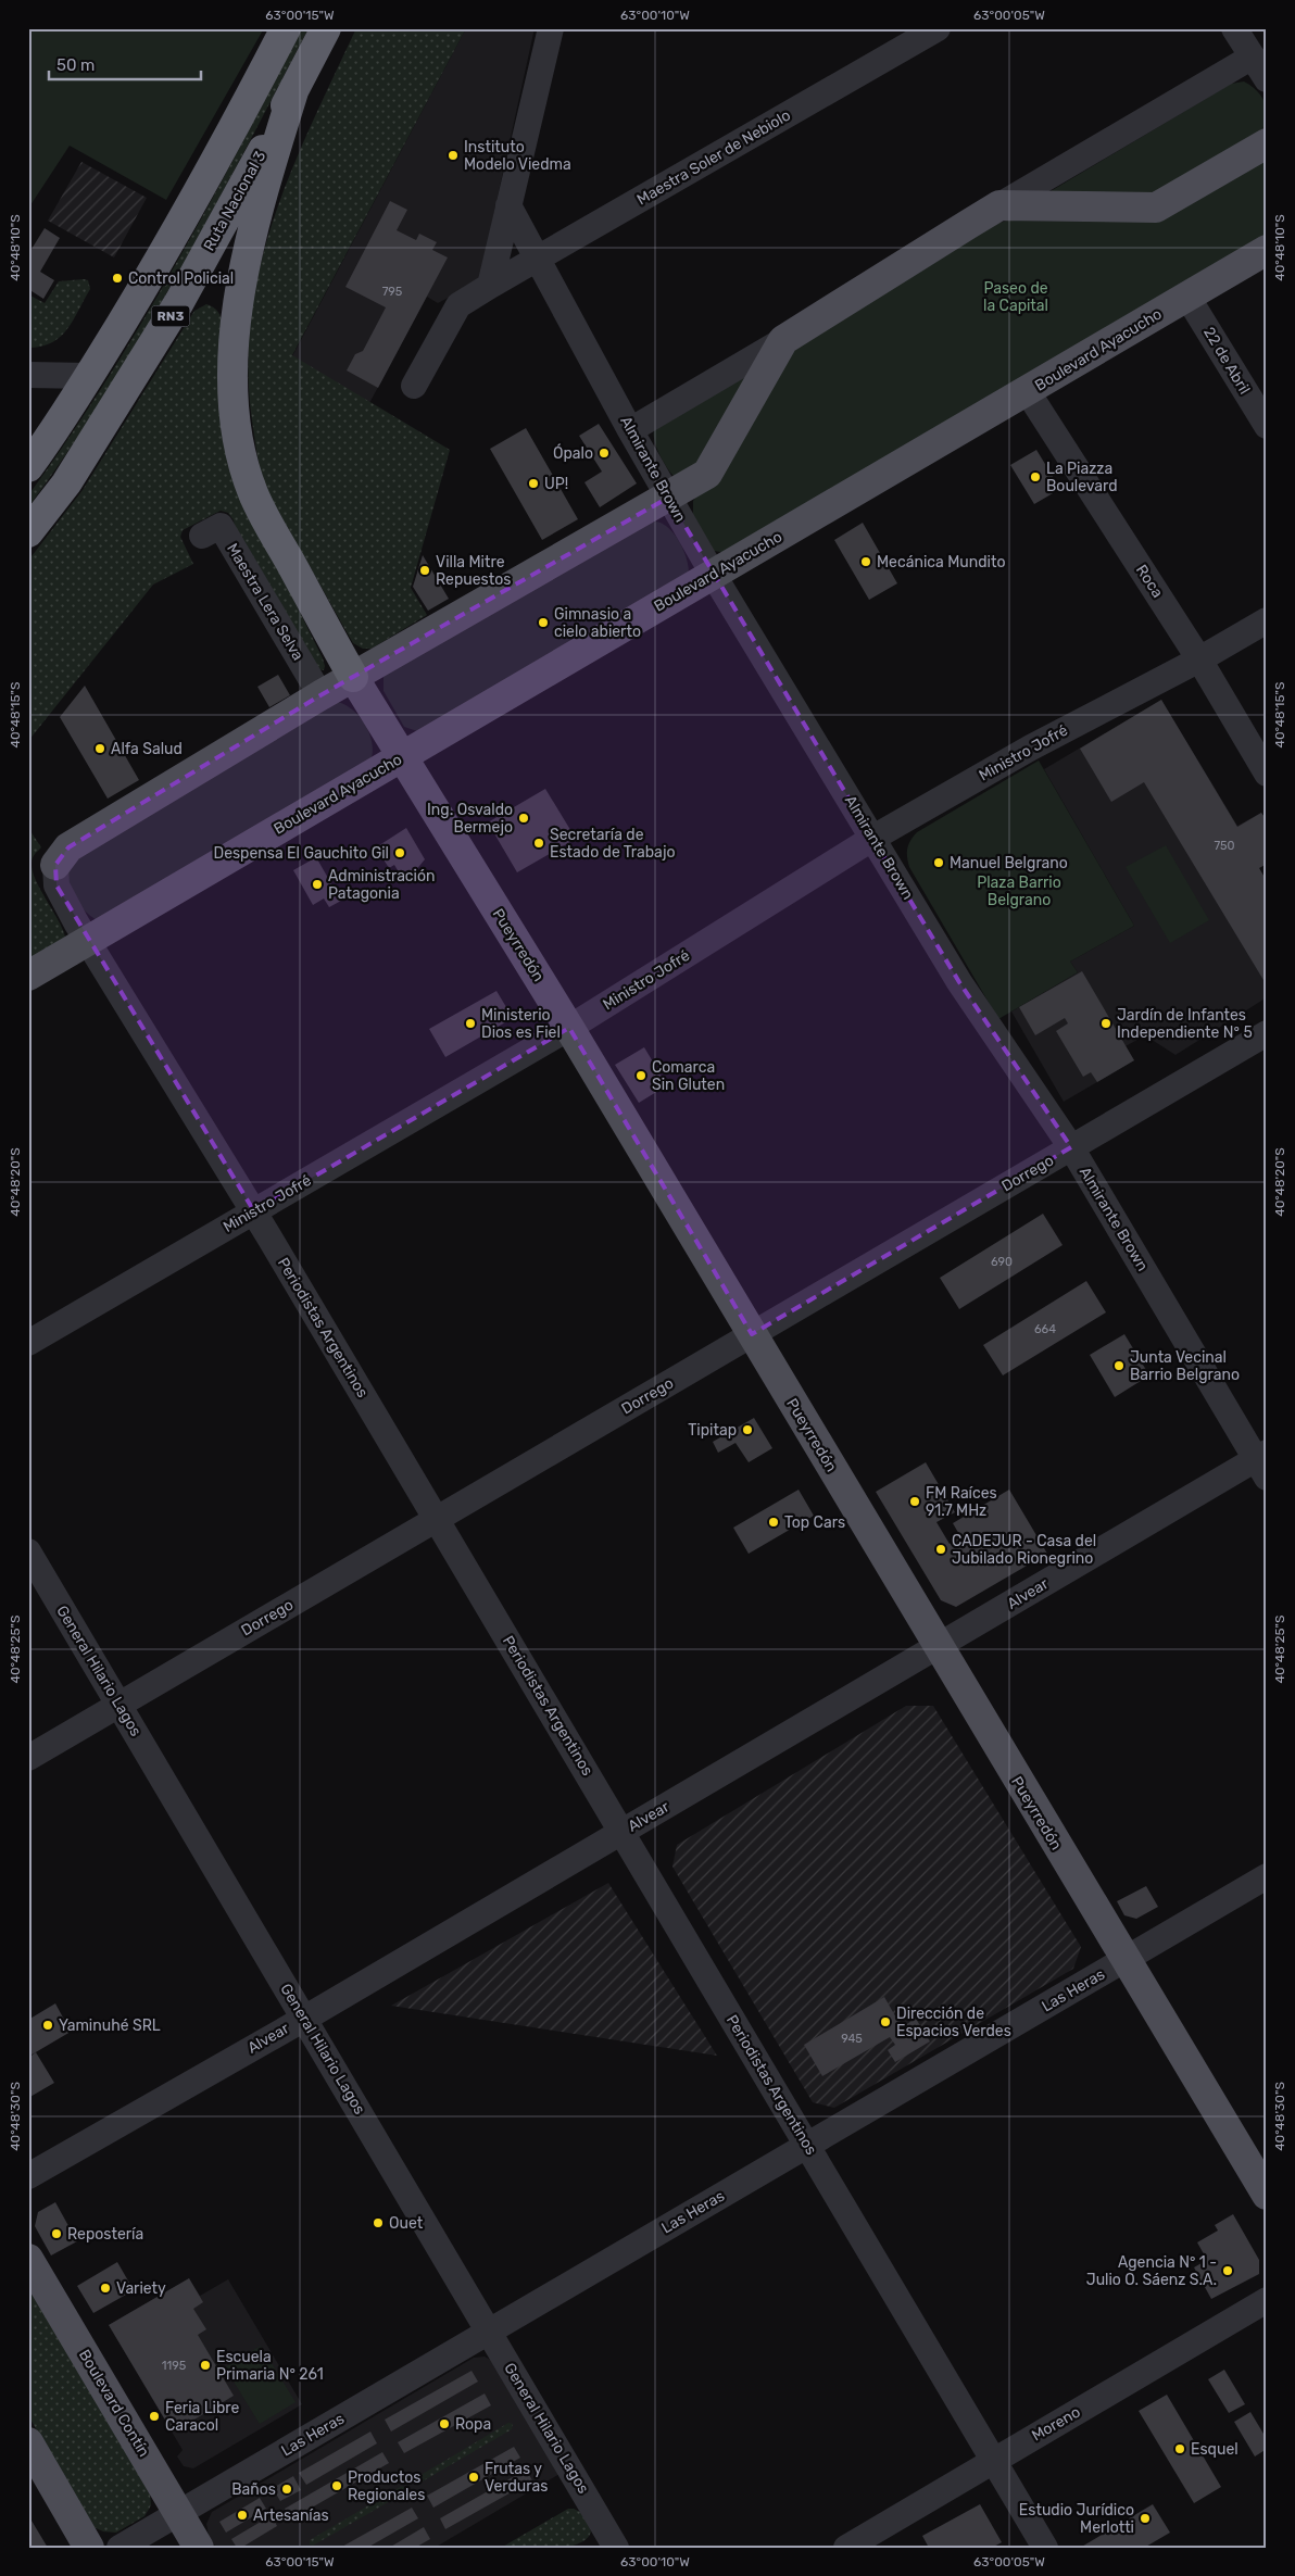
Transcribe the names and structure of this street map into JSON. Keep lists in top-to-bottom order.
{
  "streets": {
    "highway": ["Ruta Nacional 3", "RN3"],
    "main road": ["Boulevard Ayacucho", "Pueyrredón", "Boulevard Contín"],
    "street": [
      "Maestra Soler de Nebiolo",
      "22 de Abril",
      "Almirante Brown",
      "Roca",
      "Maestra Lera Selva",
      "Ministro Jofré",
      "Dorrego",
      "Periodistas Argentinos",
      "Alvear",
      "General Hilario Lagos",
      "Las Heras",
      "Moreno"
    ]
  },
  "crossings": [
    ["Maestra Soler de Nebiolo", "Almirante Brown"],
    ["Boulevard Ayacucho", "22 de Abril"],
    ["Boulevard Ayacucho", "Almirante Brown"],
    ["Boulevard Ayacucho", "Roca"],
    ["Boulevard Ayacucho", "Pueyrredón"],
    ["Boulevard Ayacucho", "Periodistas Argentinos"],
    ["Almirante Brown", "Ministro Jofré"],
    ["Almirante Brown", "Dorrego"],
    ["Almirante Brown", "Alvear"],
    ["Roca", "Ministro Jofré"],
    ["Ministro Jofré", "Pueyrredón"],
    ["Ministro Jofré", "Periodistas Argentinos"],
    ["Pueyrredón", "Dorrego"],
    ["Pueyrredón", "Alvear"],
    ["Pueyrredón", "Las Heras"],
    ["Dorrego", "Periodistas Argentinos"],
    ["Dorrego", "General Hilario Lagos"],
    ["Periodistas Argentinos", "Alvear"],
    ["Periodistas Argentinos", "Las Heras"],
    ["Periodistas Argentinos", "Moreno"],
    ["Alvear", "General Hilario Lagos"],
    ["General Hilario Lagos", "Las Heras"],
    ["Las Heras", "Boulevard Contín"]
  ],
  "parks": ["Paseo de la Capital", "Plaza Barrio Belgrano"],
  "places": [
    "Instituto Modelo Viedma",
    "Control Policial",
    "Ópalo",
    "La Piazza Boulevard",
    "UP!",
    "Mecánica Mundito",
    "Villa Mitre Repuestos",
    "Gimnasio a cielo abierto",
    "Alfa Salud",
    "Ing. Osvaldo Bermejo",
    "Secretaría de Estado de Trabajo",
    "Despensa El Gauchito Gil",
    "Manuel Belgrano",
    "Administración Patagonia",
    "Ministerio Dios es Fiel",
    "Jardín de Infantes Independiente N° 5",
    "Comarca Sin Gluten",
    "Junta Vecinal Barrio Belgrano",
    "Tipitap",
    "FM Raíces 91.7 MHz",
    "Top Cars",
    "CADEJUR - Casa del Jubilado Rionegrino",
    "Dirección de Espacios Verdes",
    "Yaminuhé SRL",
    "Ouet",
    "Repostería",
    "Agencia N° 1 - Julio O. Sáenz S.A.",
    "Variety",
    "Escuela Primaria N° 261",
    "Feria Libre Caracol",
    "Ropa",
    "Esquel",
    "Frutas y Verduras",
    "Productos Regionales",
    "Baños",
    "Artesanías",
    "Estudio Jurídico Merlotti"
  ],
  "house_numbers": [
    "795",
    "750",
    "690",
    "664",
    "945",
    "1195"
  ],
  "scale_bar": "50 m",
  "coordinates": [
    "63°00'15\"W",
    "63°00'10\"W",
    "63°00'05\"W",
    "40°48'10\"S",
    "40°48'15\"S",
    "40°48'20\"S",
    "40°48'25\"S",
    "40°48'30\"S"
  ]
}
